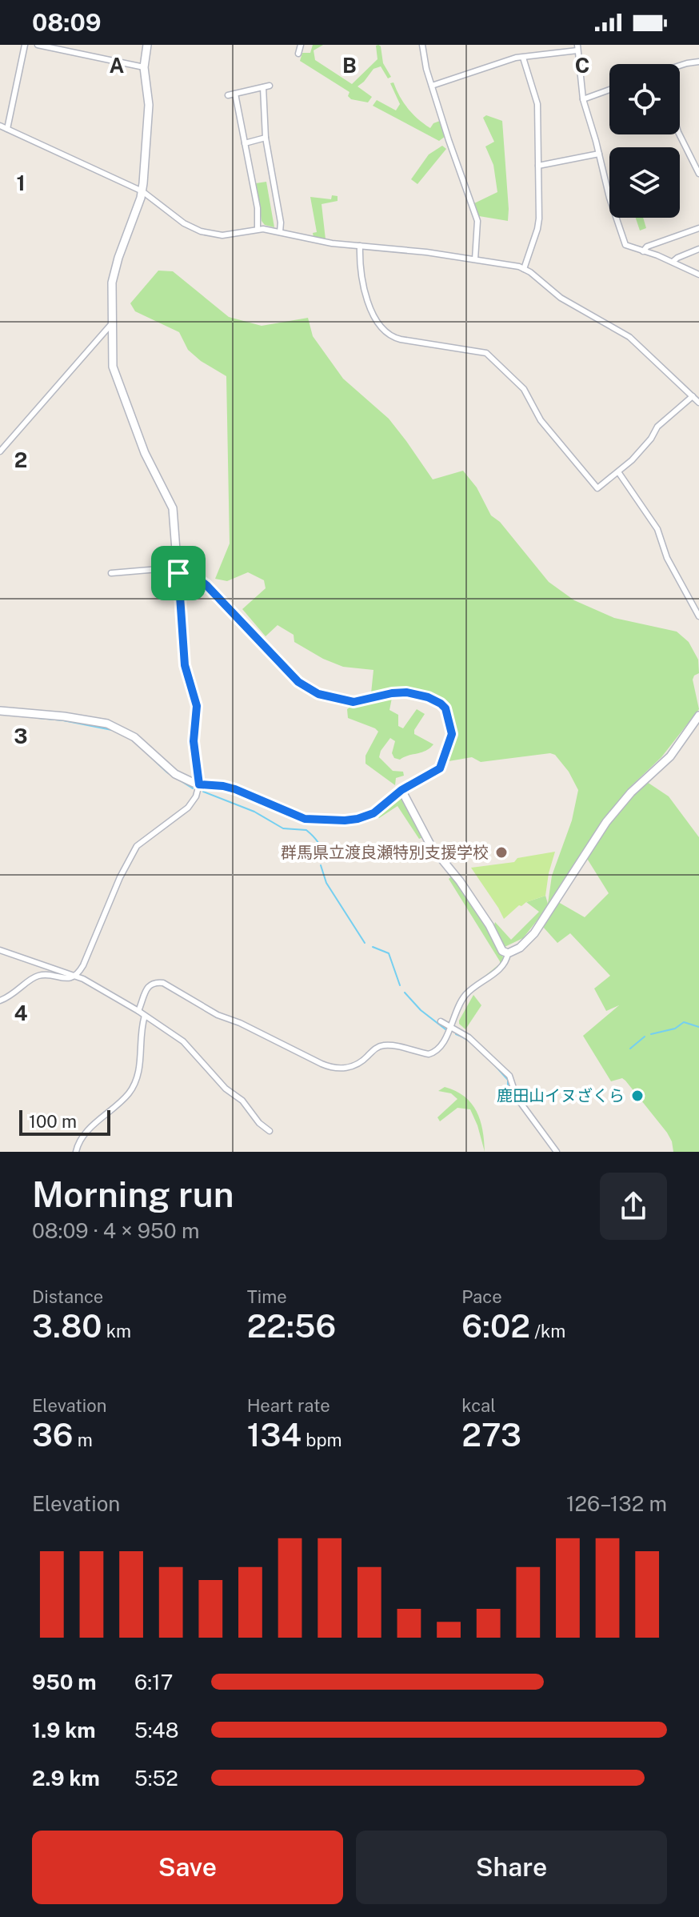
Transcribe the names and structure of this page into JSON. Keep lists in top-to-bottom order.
{
  "places": ["群馬県立渡良瀬特別支援学校", "鹿田山イヌざくら"],
  "scale_bar": "100 m",
  "page": {
    "status": "08:09",
    "scale": "100 m",
    "heading": ["Morning run", "08:09 · 4 × 950 m"],
    "stats": [
      ["Distance", "3.80 km"],
      ["Time", "22:56"],
      ["Pace", "6:02 /km"],
      ["Elevation", "36 m"],
      ["Heart rate", "134 bpm"],
      ["kcal", "273"]
    ],
    "chart": ["Elevation", "126–132 m"],
    "list": [
      {
        "name": "950 m",
        "note": "6:17"
      },
      {
        "name": "1.9 km",
        "note": "5:48"
      },
      {
        "name": "2.9 km",
        "note": "5:52"
      }
    ],
    "buttons": ["Save", "Share"]
  },
  "grid": {
    "columns": ["A", "B", "C"],
    "rows": [
      "1",
      "2",
      "3",
      "4"
    ]
  }
}
